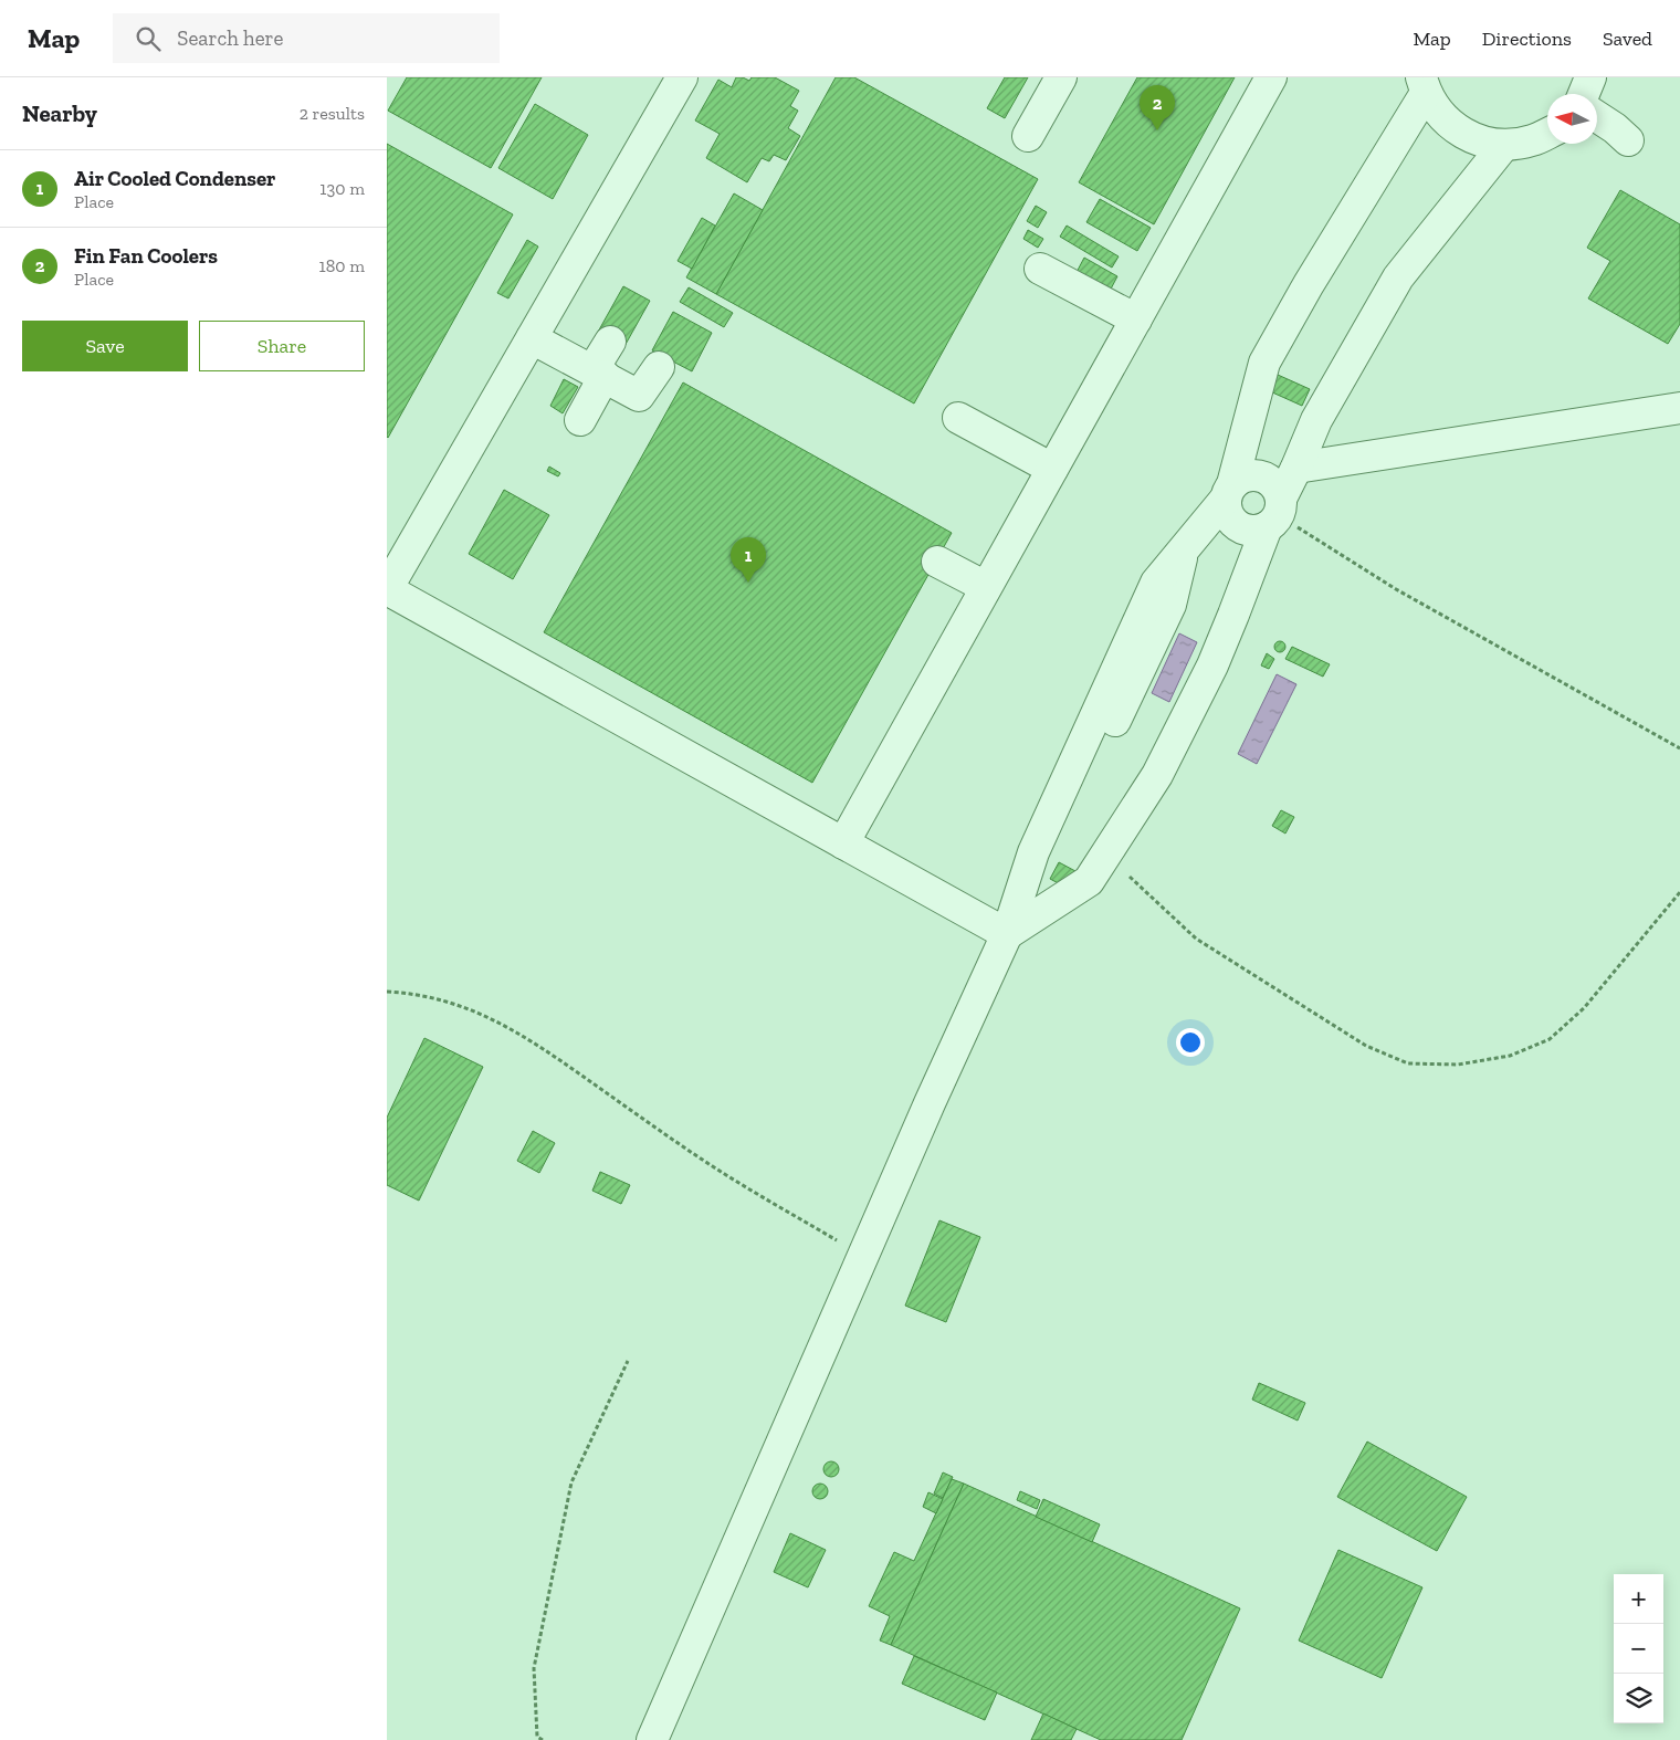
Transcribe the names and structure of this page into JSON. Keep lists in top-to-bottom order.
{
  "north": "left",
  "page": {
    "header": "Map",
    "search": "Search here",
    "nav": ["Map", "Directions", "Saved"],
    "heading": ["Nearby", "2 results"],
    "pins": ["2", "1"],
    "list": [
      {
        "mark": "1",
        "name": "Air Cooled Condenser",
        "note": "Place",
        "value": "130 m"
      },
      {
        "mark": "2",
        "name": "Fin Fan Coolers",
        "note": "Place",
        "value": "180 m"
      }
    ],
    "buttons": ["Save", "Share"],
    "map_buttons": ["+", "−"]
  }
}
